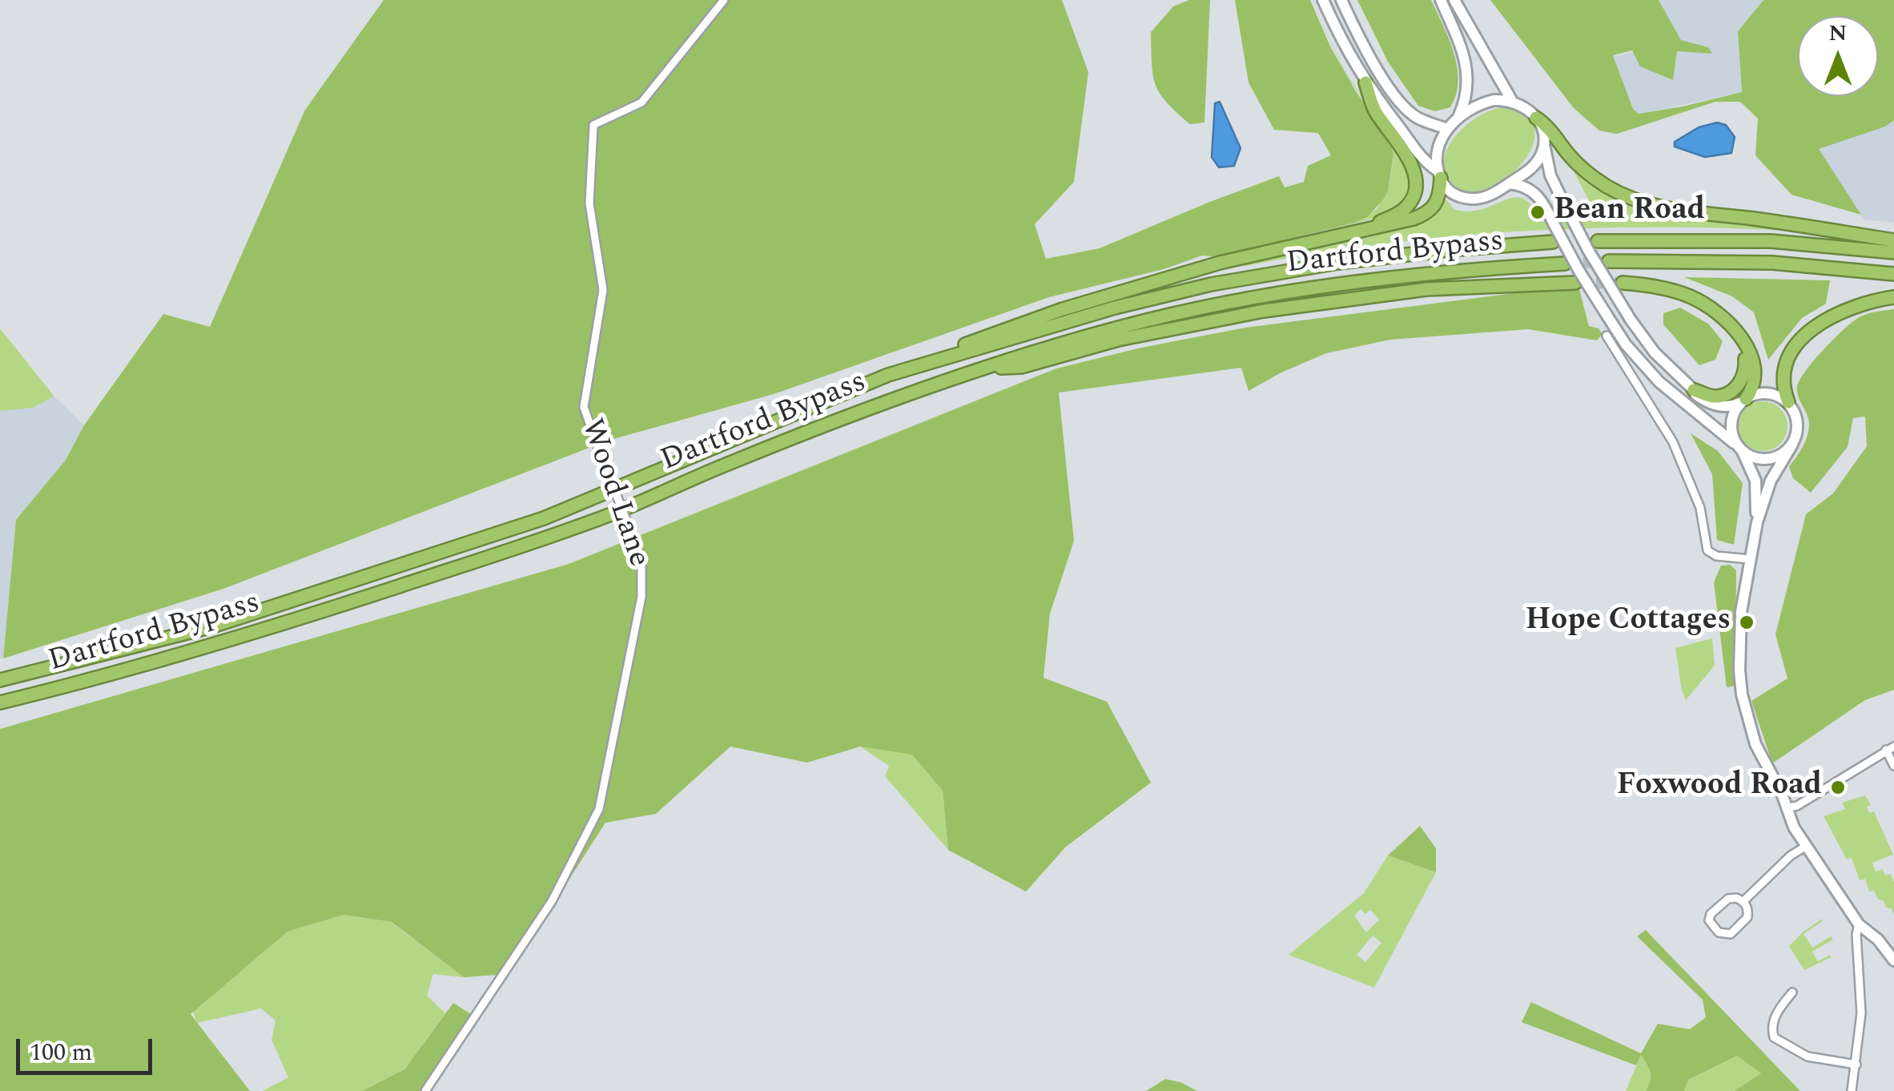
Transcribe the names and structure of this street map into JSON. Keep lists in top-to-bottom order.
{
  "streets": {
    "highway": ["Dartford Bypass"],
    "street": ["Wood Lane"]
  },
  "places": ["Bean Road", "Hope Cottages", "Foxwood Road"],
  "scale_bar": "100 m",
  "north": "top"
}
